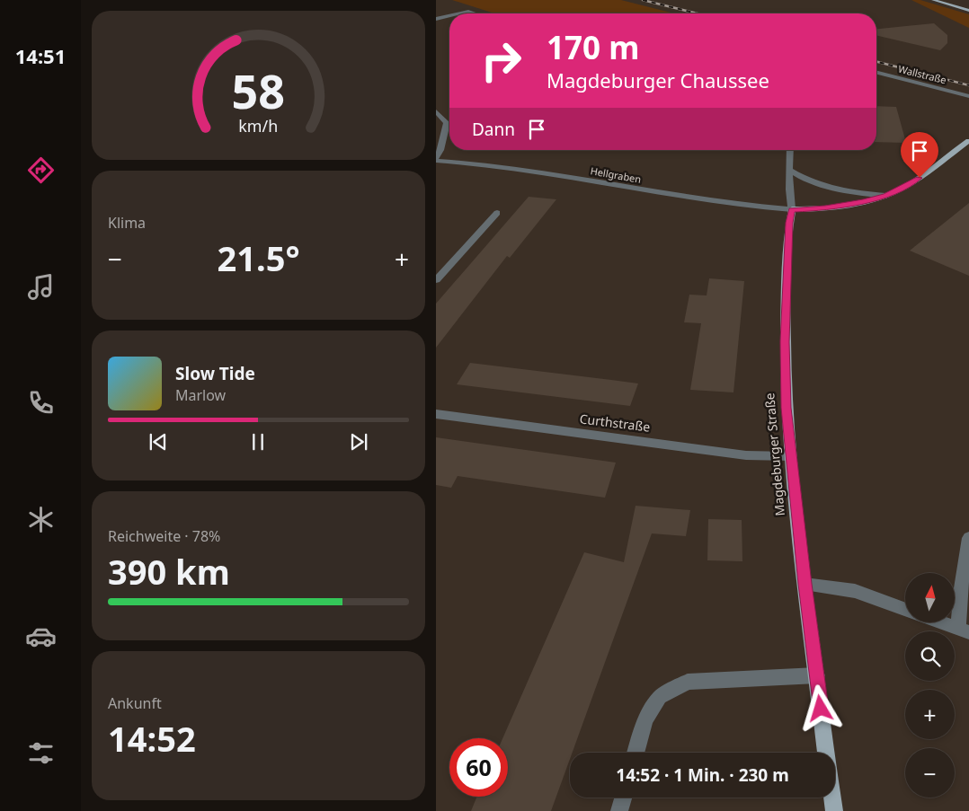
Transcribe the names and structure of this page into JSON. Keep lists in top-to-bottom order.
{
  "streets": {
    "main road": ["Magdeburger Straße"],
    "street": ["Wallstraße", "Hellgraben", "Curthstraße"]
  },
  "crossings": [
    ["Hellgraben", "Magdeburger Straße"],
    ["Curthstraße", "Magdeburger Straße"]
  ],
  "north": "top",
  "page": {
    "tabs": "14:51",
    "turn": ["170 m", "Magdeburger Chaussee"],
    "then": "Dann",
    "tile": [
      "Klima",
      ["Reichweite · 78%", "390 km"],
      ["Ankunft", "14:52"]
    ],
    "heat": ["−", "21.5°", "+"],
    "song": ["Slow Tide", "Marlow"],
    "map_buttons": ["+", "−"],
    "limit": "60",
    "trip": "14:52 · 1 Min. · 230 m",
    "gauge": ["58", "km/h"]
  }
}
